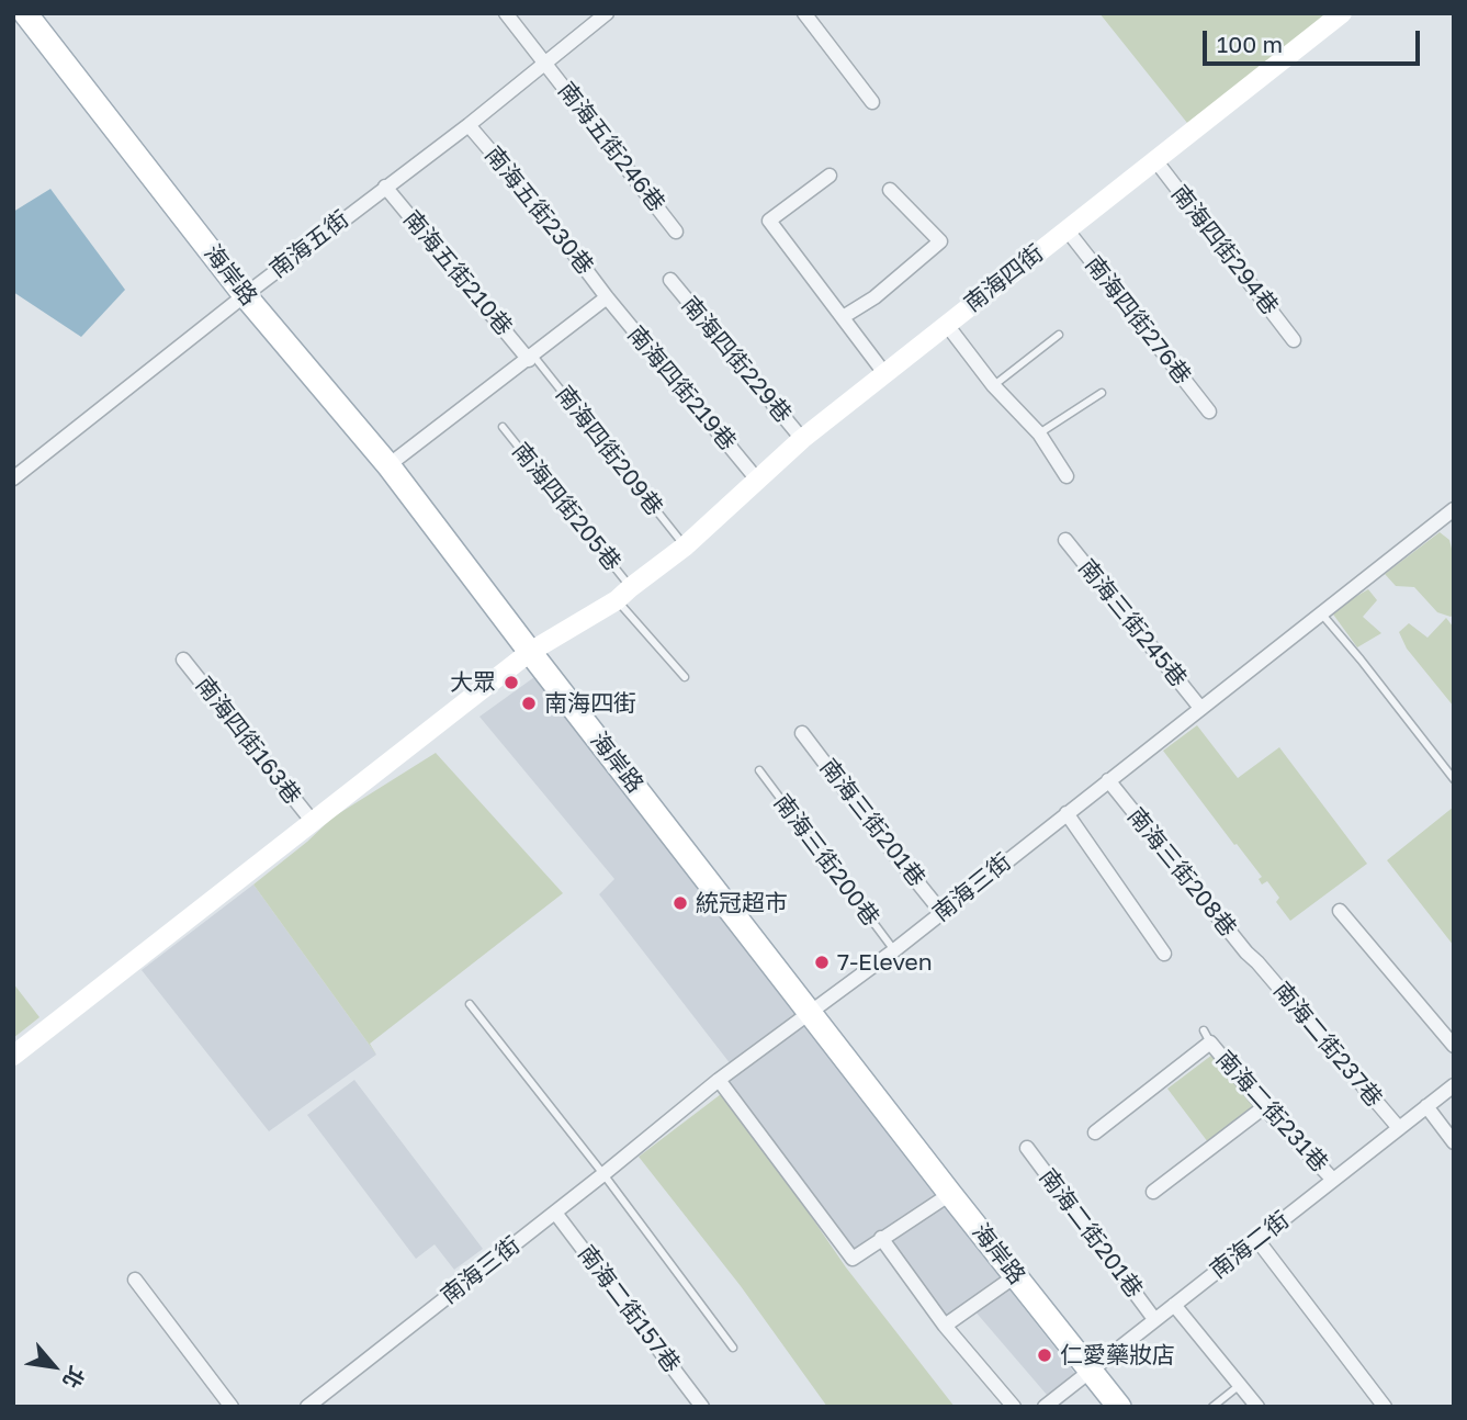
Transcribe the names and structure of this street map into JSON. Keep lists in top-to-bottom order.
{
  "streets": {
    "main road": ["海岸路"],
    "street": [
      "南海五街246巷",
      "南海五街230巷",
      "南海五街",
      "南海四街294巷",
      "南海五街210巷",
      "南海四街",
      "南海四街276巷",
      "南海四街229巷",
      "南海四街219巷",
      "南海三街245巷",
      "南海四街163巷",
      "南海三街201巷",
      "南海三街208巷",
      "南海三街",
      "南海二街237巷",
      "南海二街231巷",
      "南海二街201巷",
      "南海二街",
      "南海二街157巷"
    ],
    "lane": ["南海四街209巷", "南海四街205巷", "南海三街200巷"]
  },
  "crossings": [
    ["南海五街246巷", "南海五街"],
    ["南海五街230巷", "南海五街"],
    ["南海五街230巷", "南海四街219巷"],
    ["南海五街", "南海五街210巷"],
    ["南海五街", "海岸路"],
    ["南海四街294巷", "南海四街"],
    ["南海五街210巷", "南海四街209巷"],
    ["海岸路", "南海四街"],
    ["海岸路", "南海三街"],
    ["海岸路", "南海二街"],
    ["南海四街", "南海四街276巷"],
    ["南海四街", "南海四街229巷"],
    ["南海四街", "南海四街219巷"],
    ["南海四街", "南海四街209巷"],
    ["南海四街", "南海四街205巷"],
    ["南海四街", "南海四街163巷"],
    ["南海三街245巷", "南海三街"],
    ["南海三街201巷", "南海三街"],
    ["南海三街200巷", "南海三街"],
    ["南海三街208巷", "南海三街"],
    ["南海三街208巷", "南海二街237巷"],
    ["南海三街", "南海二街157巷"],
    ["南海二街237巷", "南海二街"],
    ["南海二街231巷", "南海二街"],
    ["南海二街201巷", "南海二街"]
  ],
  "places": [
    "大眾",
    "南海四街",
    "統冠超市",
    "7-Eleven",
    "仁愛藥妝店"
  ],
  "scale_bar": "100 m",
  "north": "bottom right"
}
